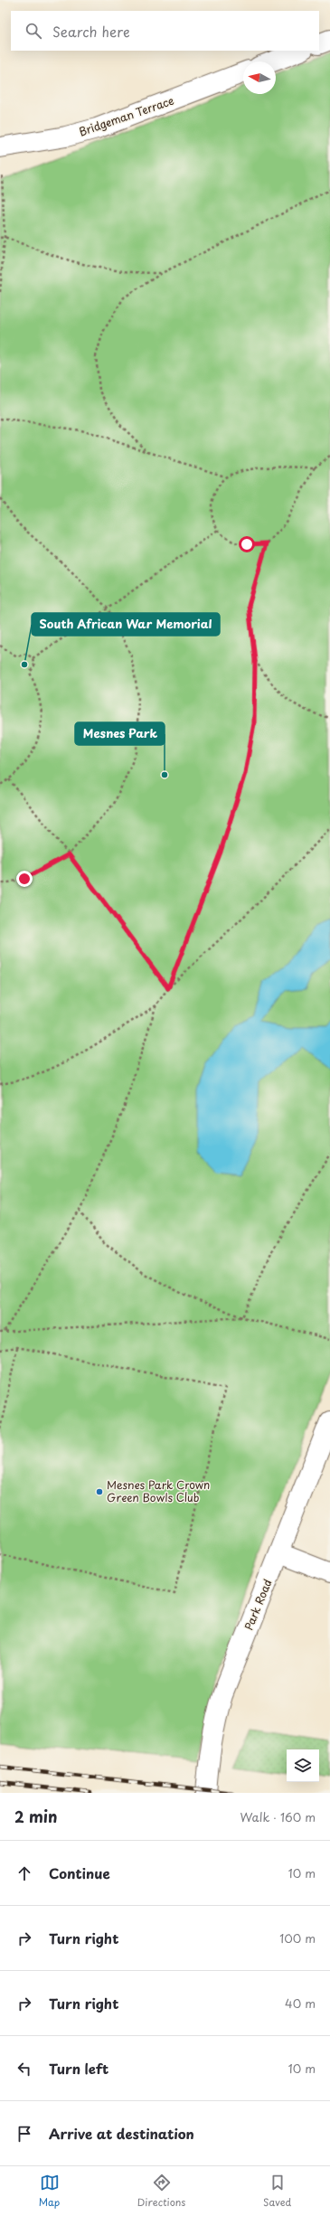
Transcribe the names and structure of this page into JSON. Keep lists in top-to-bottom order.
{
  "streets": {
    "main road": ["Bridgeman Terrace", "Park Road"]
  },
  "places": ["South African War Memorial", "Mesnes Park", "Mesnes Park Crown Green Bowls Club"],
  "north": "left",
  "page": {
    "search": "Search here",
    "heading": ["2 min", "Walk · 160 m"],
    "list": [
      ["Continue", "10 m"],
      ["Turn right", "100 m"],
      ["Turn right", "40 m"],
      ["Turn left", "10 m"],
      "Arrive at destination"
    ],
    "nav": ["Map", "Directions", "Saved"]
  }
}
